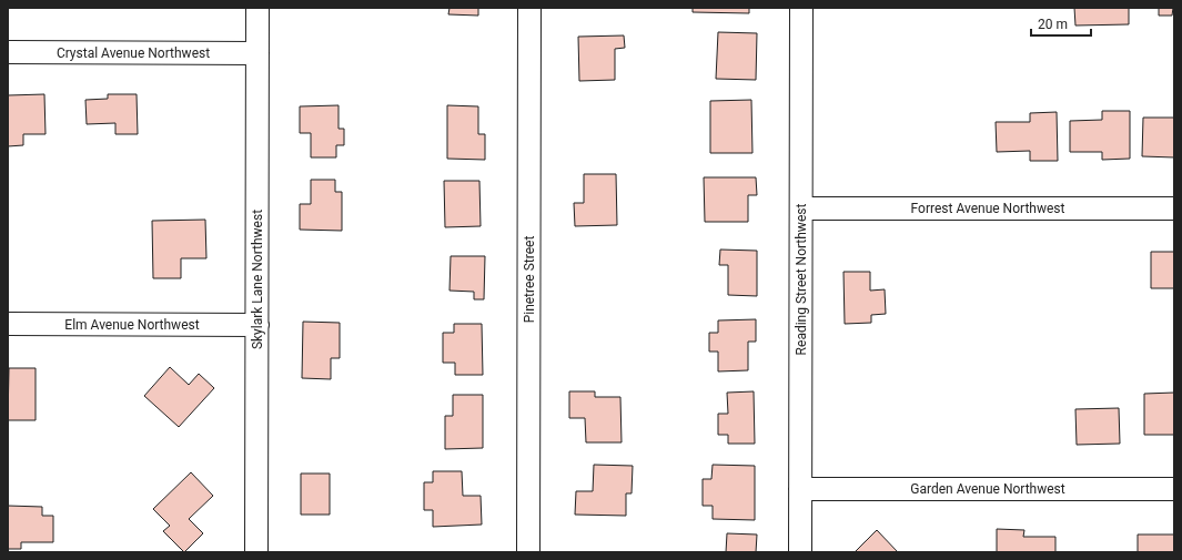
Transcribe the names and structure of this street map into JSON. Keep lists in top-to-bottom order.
{
  "streets": {
    "street": [
      "Crystal Avenue Northwest",
      "Forrest Avenue Northwest",
      "Skylark Lane Northwest",
      "Pinetree Street",
      "Reading Street Northwest",
      "Elm Avenue Northwest",
      "Garden Avenue Northwest"
    ]
  },
  "crossings": [
    ["Crystal Avenue Northwest", "Skylark Lane Northwest"],
    ["Forrest Avenue Northwest", "Reading Street Northwest"],
    ["Skylark Lane Northwest", "Elm Avenue Northwest"],
    ["Reading Street Northwest", "Garden Avenue Northwest"]
  ],
  "scale_bar": "20 m"
}
